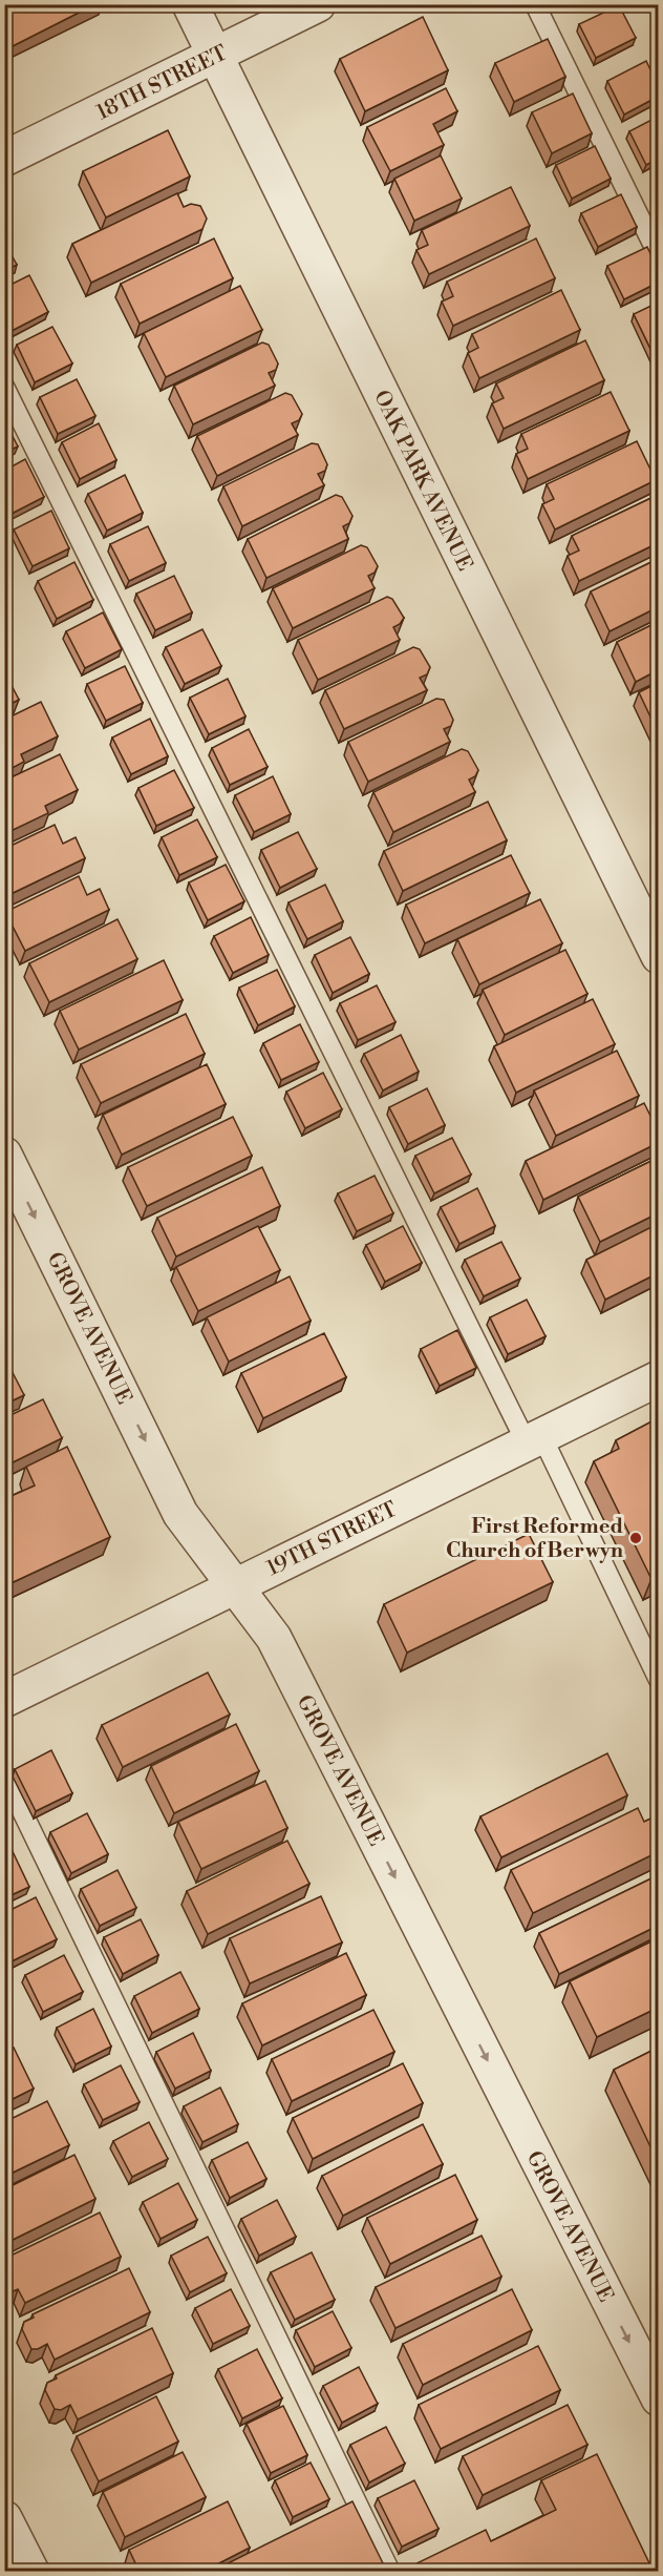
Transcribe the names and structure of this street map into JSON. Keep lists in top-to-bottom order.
{
  "streets": {
    "street": [
      "18TH STREET",
      "OAK PARK AVENUE",
      "GROVE AVENUE",
      "19TH STREET"
    ]
  },
  "crossings": [
    ["18TH STREET", "OAK PARK AVENUE"],
    ["GROVE AVENUE", "19TH STREET"]
  ],
  "one_way": ["GROVE AVENUE"],
  "places": ["First Reformed Church of Berwyn"]
}
